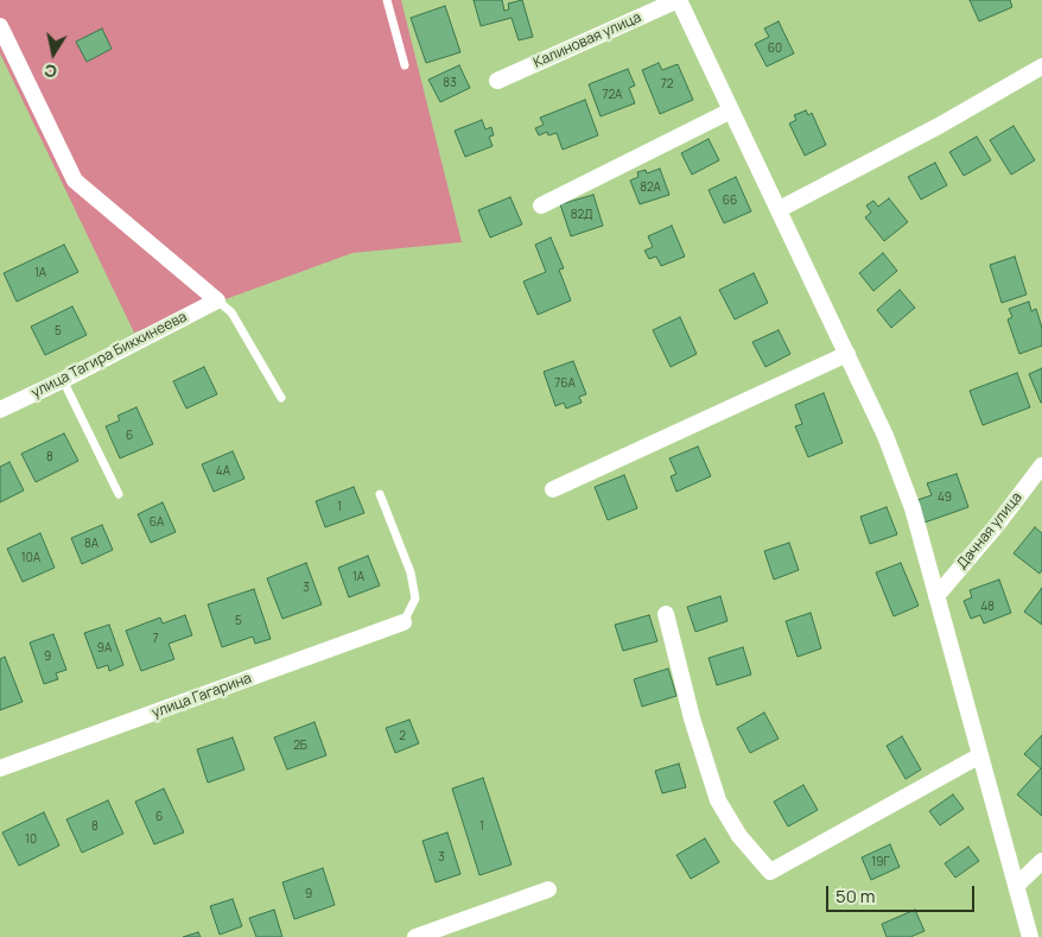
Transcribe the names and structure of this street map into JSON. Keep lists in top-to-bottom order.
{
  "streets": {
    "street": [
      "Калиновая улица",
      "улица Тагира Биккинеева",
      "Дачная улица",
      "улица Гагарина"
    ]
  },
  "house_numbers": [
    "60",
    "83",
    "72",
    "72А",
    "82А",
    "66",
    "82Д",
    "1А",
    "5",
    "76А",
    "6",
    "8",
    "4А",
    "49",
    "1",
    "6А",
    "8А",
    "10А",
    "1А",
    "3",
    "48",
    "5",
    "7",
    "9А",
    "9",
    "2",
    "2Б",
    "6",
    "8",
    "1",
    "10",
    "3",
    "19Г",
    "9"
  ],
  "scale_bar": "50 m",
  "north": "bottom"
}
